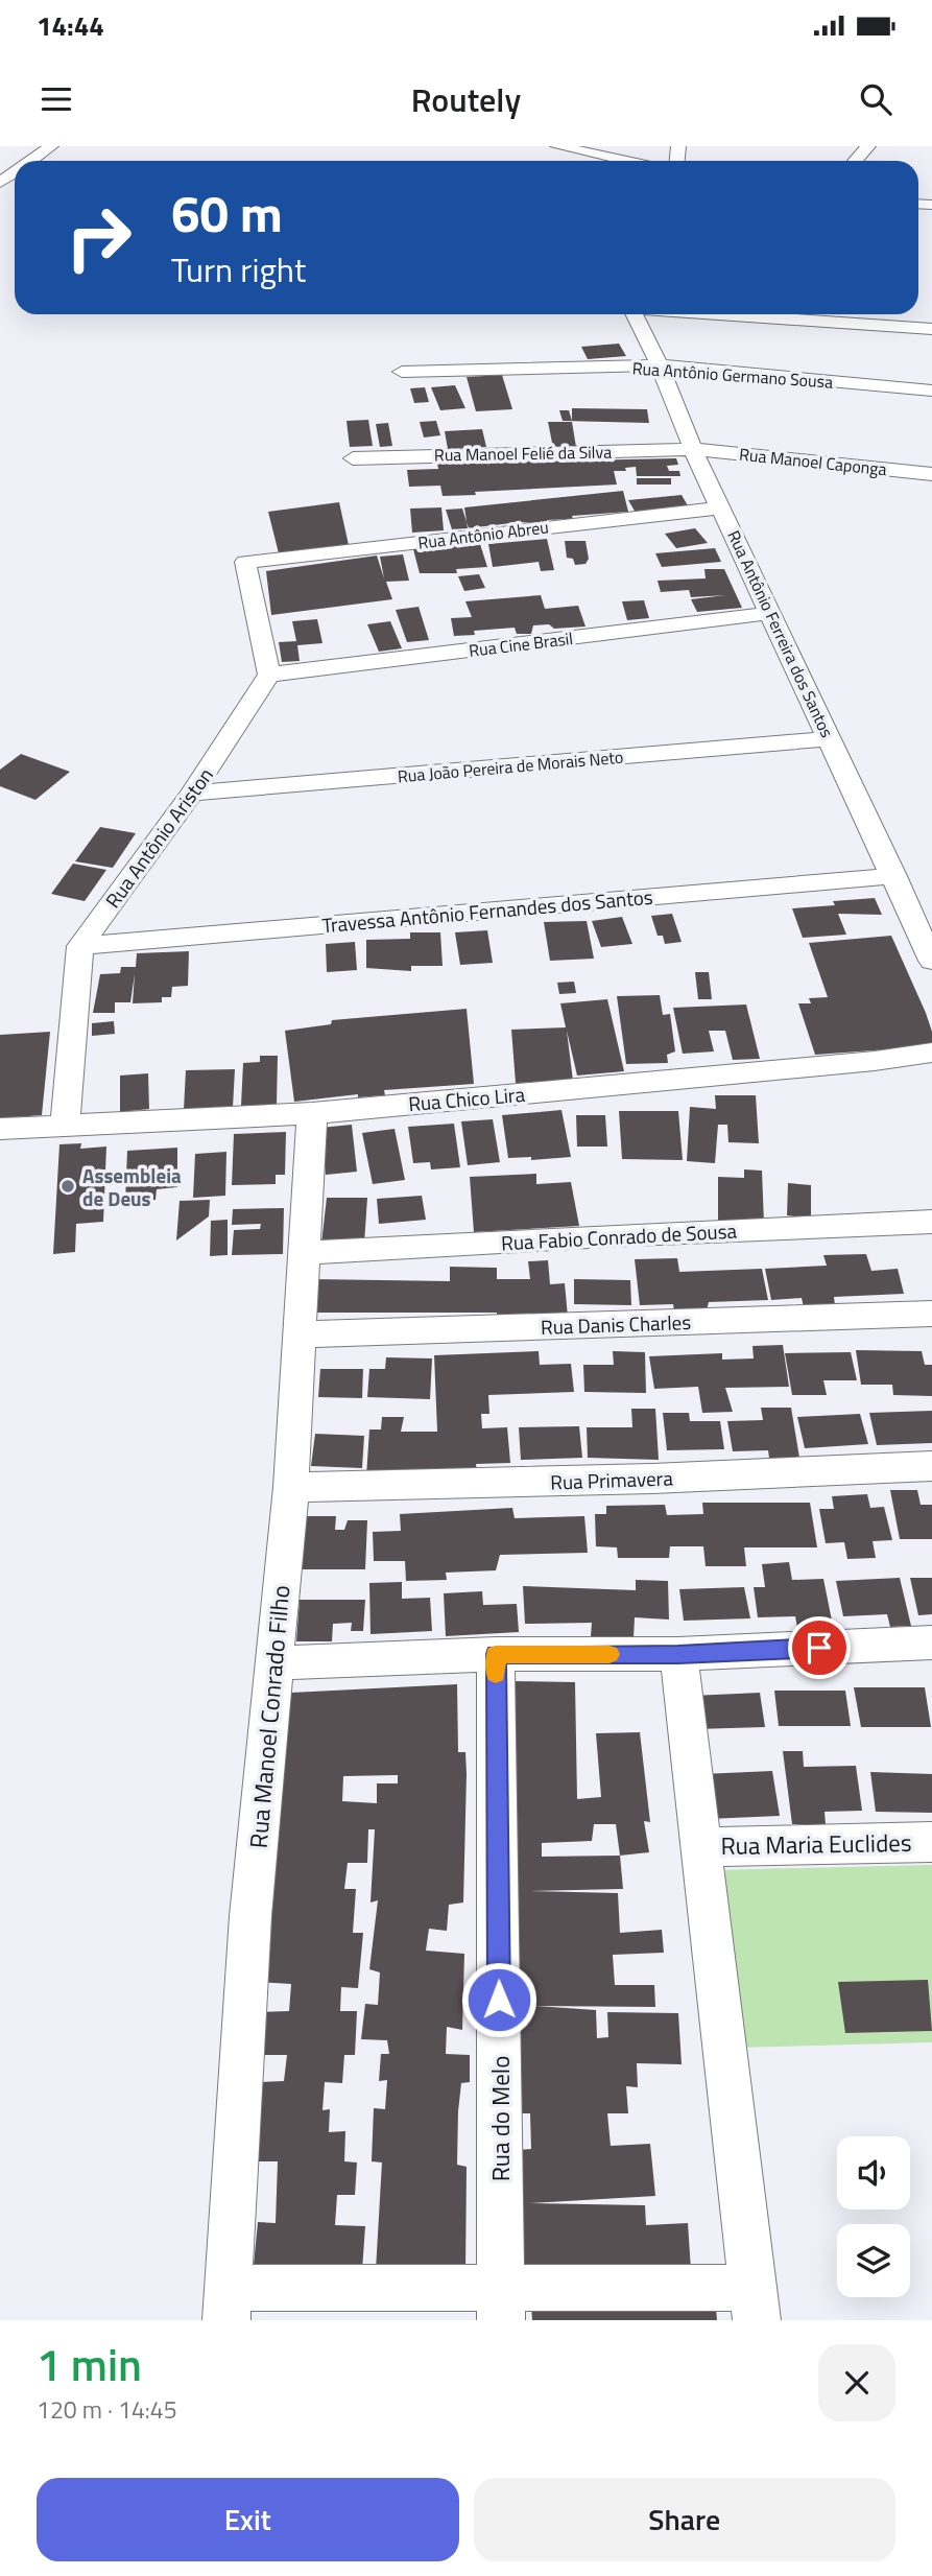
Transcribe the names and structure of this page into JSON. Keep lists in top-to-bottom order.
{
  "streets": {
    "street": [
      "Rua Antônio Germano Sousa",
      "Rua Manoel Felié da Silva",
      "Rua Manoel Caponga",
      "Rua Antônio Abreu",
      "Rua Antônio Ferreira dos Santos",
      "Rua Cine Brasil",
      "Rua João Pereira de Morais Neto",
      "Rua Antônio Ariston",
      "Travessa Antônio Fernandes dos Santos",
      "Rua Chico Lira",
      "Rua Fabio Conrado de Sousa",
      "Rua Danis Charles",
      "Rua Primavera",
      "Rua Manoel Conrado Filho",
      "Rua Maria Euclides",
      "Rua do Melo"
    ]
  },
  "crossings": [
    ["Rua Antônio Germano Sousa", "Rua Antônio Ferreira dos Santos"],
    ["Rua Manoel Felié da Silva", "Rua Manoel Caponga"],
    ["Rua Manoel Felié da Silva", "Rua Antônio Ferreira dos Santos"],
    ["Rua Manoel Caponga", "Rua Antônio Ferreira dos Santos"],
    ["Rua Antônio Abreu", "Rua Antônio Ferreira dos Santos"],
    ["Rua Antônio Abreu", "Rua Cine Brasil"],
    ["Rua Antônio Abreu", "Rua Antônio Ariston"],
    ["Rua Antônio Ferreira dos Santos", "Rua Cine Brasil"],
    ["Rua Antônio Ferreira dos Santos", "Rua João Pereira de Morais Neto"],
    ["Rua Antônio Ferreira dos Santos", "Travessa Antônio Fernandes dos Santos"],
    ["Rua Cine Brasil", "Rua Antônio Ariston"],
    ["Rua João Pereira de Morais Neto", "Rua Antônio Ariston"],
    ["Rua Antônio Ariston", "Travessa Antônio Fernandes dos Santos"],
    ["Rua Chico Lira", "Rua Manoel Conrado Filho"],
    ["Rua Fabio Conrado de Sousa", "Rua Manoel Conrado Filho"],
    ["Rua Danis Charles", "Rua Manoel Conrado Filho"],
    ["Rua Primavera", "Rua Manoel Conrado Filho"]
  ],
  "places": ["Assembleia de Deus"],
  "page": {
    "status": "14:44",
    "header": "Routely",
    "turn": ["60 m", "Turn right"],
    "heading": ["1 min", "120 m · 14:45"],
    "buttons": ["Exit", "Share"]
  }
}
